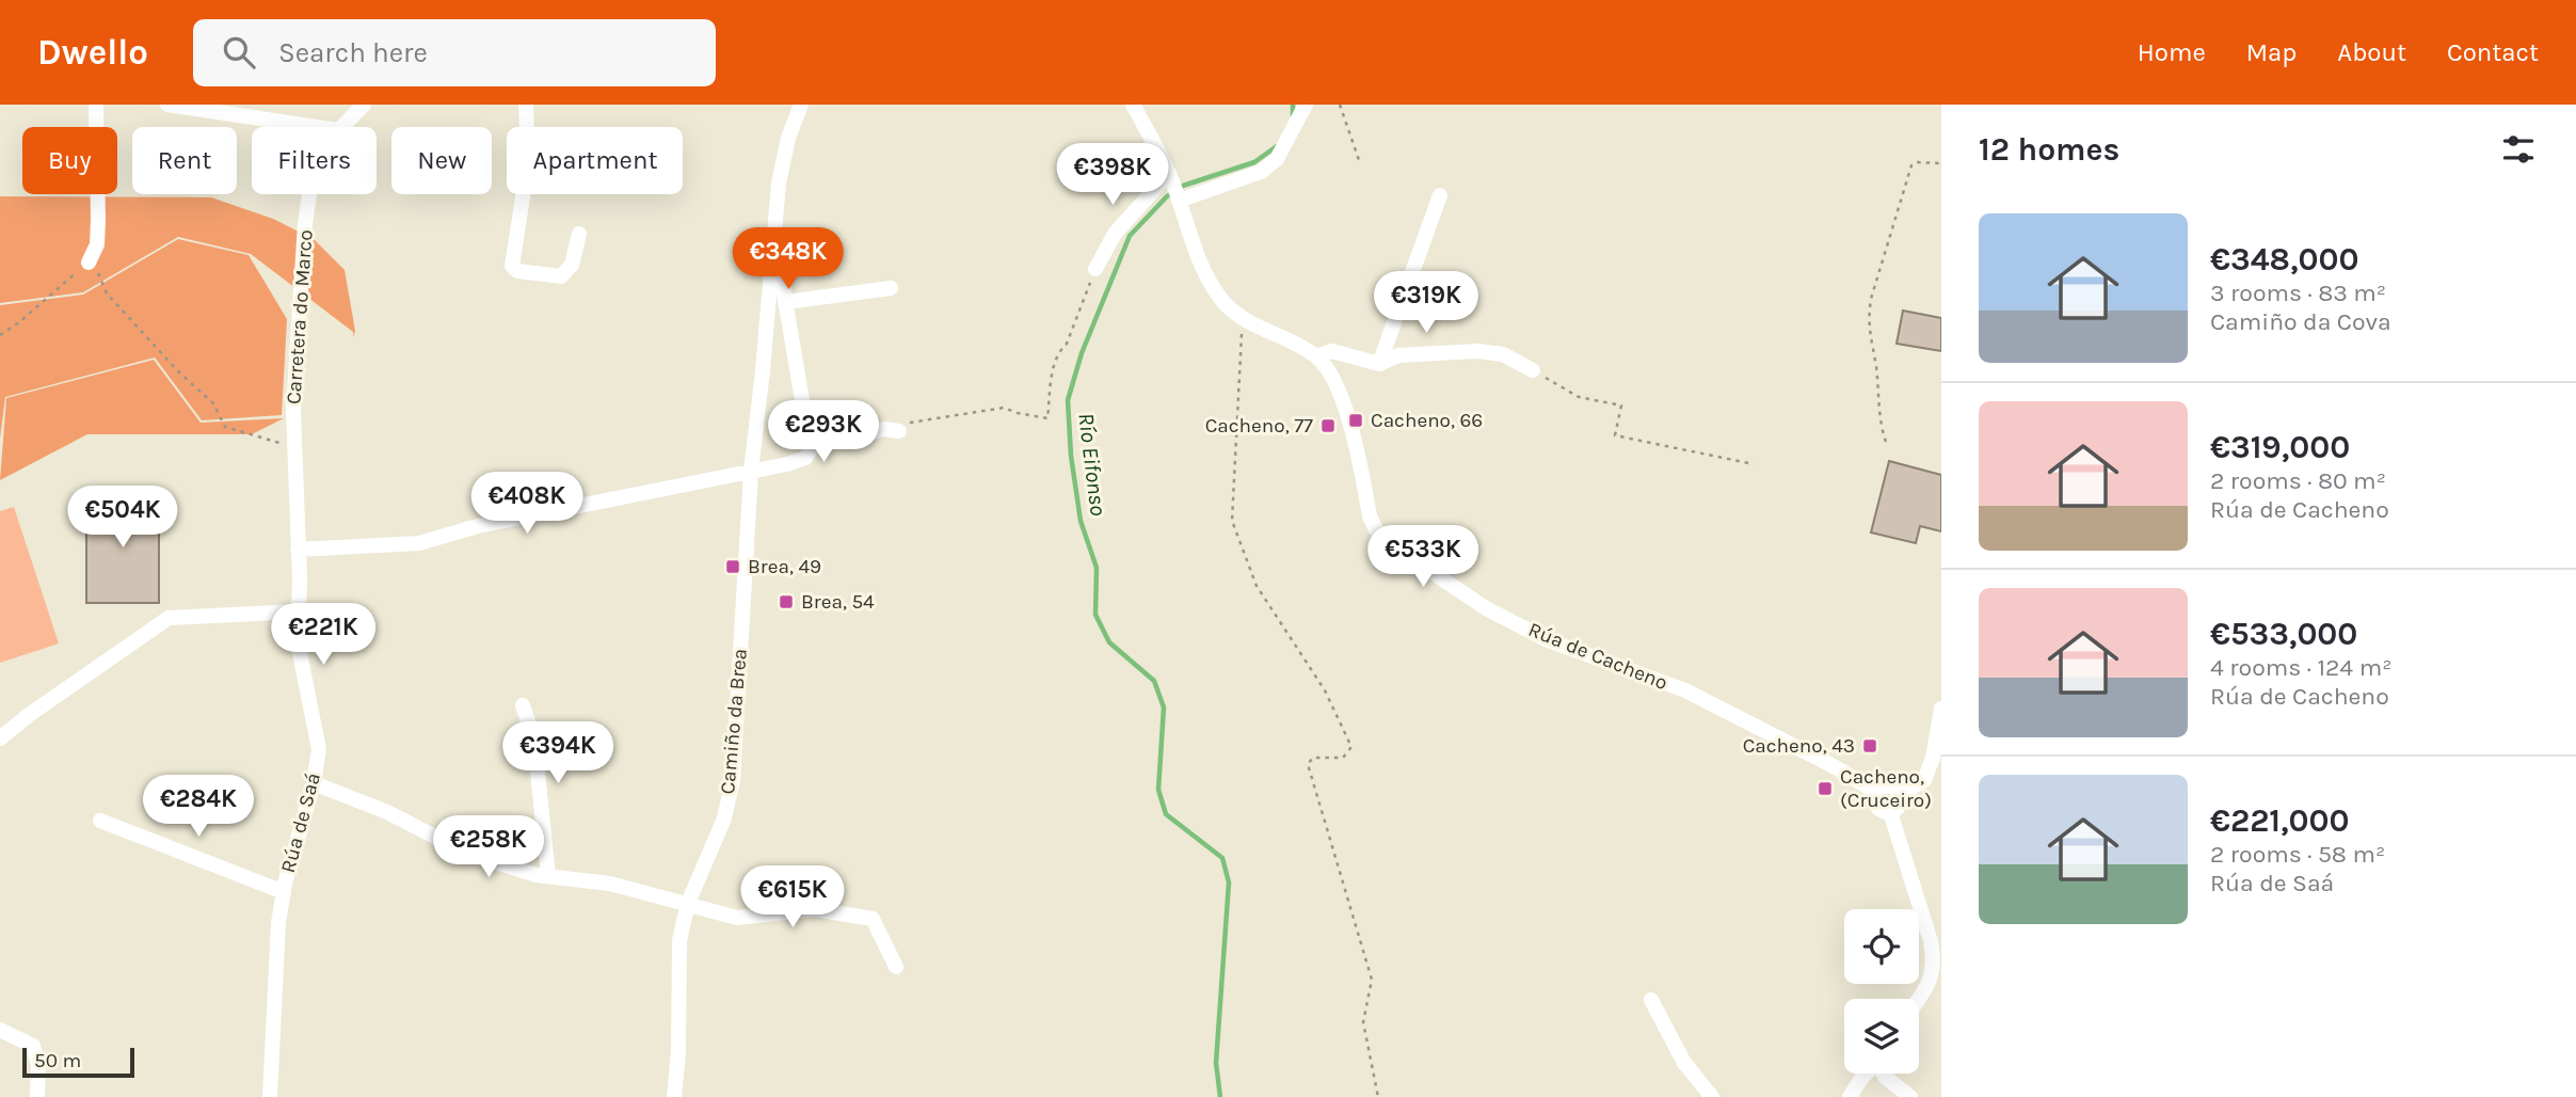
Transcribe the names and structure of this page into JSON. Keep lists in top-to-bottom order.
{
  "streets": {
    "street": [
      "Carretera do Marco",
      "Rúa de Cacheno",
      "Camiño da Brea",
      "Rúa de Saá"
    ]
  },
  "crossings": [
    ["Carretera do Marco", "Rúa de Saá"]
  ],
  "water": ["Río Eifonso"],
  "places": {
    "transit": [
      "Cacheno, 66",
      "Cacheno, 77",
      "Brea, 49",
      "Brea, 54",
      "Cacheno, 43",
      "Cacheno, (Cruceiro)"
    ]
  },
  "scale_bar": "50 m",
  "page": {
    "header": "Dwello",
    "search": "Search here",
    "nav": [
      "Home",
      "Map",
      "About",
      "Contact"
    ],
    "heading": "12 homes",
    "chip": [
      "Buy",
      "Rent",
      "Filters",
      "New",
      "Apartment"
    ],
    "price": [
      "€398K",
      "€348K",
      "€319K",
      "€293K",
      "€408K",
      "€504K",
      "€533K",
      "€221K",
      "€394K",
      "€284K",
      "€258K",
      "€615K"
    ],
    "list": [
      {
        "name": "€348,000",
        "note": "3 rooms · 83 m² · Camiño da Cova"
      },
      {
        "name": "€319,000",
        "note": "2 rooms · 80 m² · Rúa de Cacheno"
      },
      {
        "name": "€533,000",
        "note": "4 rooms · 124 m² · Rúa de Cacheno"
      },
      {
        "name": "€221,000",
        "note": "2 rooms · 58 m² · Rúa de Saá"
      }
    ],
    "scale": "50 m"
  }
}
